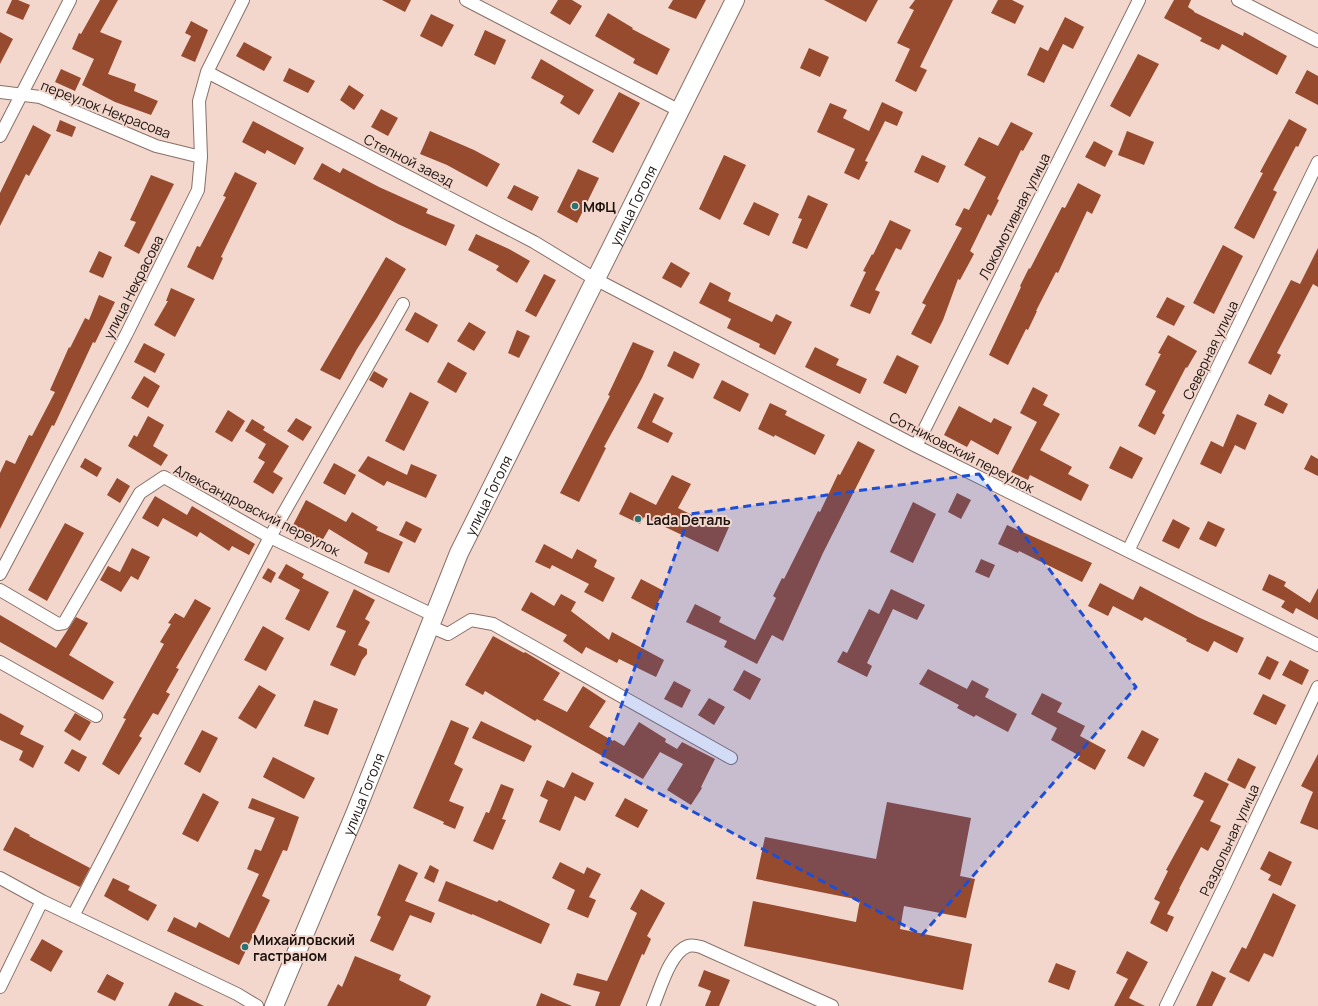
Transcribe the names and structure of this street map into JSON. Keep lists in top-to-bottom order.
{
  "streets": {
    "main road": ["улица Гоголя"],
    "street": [
      "переулок Некрасова",
      "Степной заезд",
      "Локомотивная улица",
      "улица Некрасова",
      "Северная улица",
      "Сотниковский переулок",
      "Александровский переулок",
      "Раздольная улица"
    ]
  },
  "crossings": [
    ["переулок Некрасова", "улица Некрасова"],
    ["Степной заезд", "улица Гоголя"],
    ["Степной заезд", "улица Некрасова"],
    ["Степной заезд", "Сотниковский переулок"],
    ["улица Гоголя", "Сотниковский переулок"],
    ["улица Гоголя", "Александровский переулок"],
    ["Локомотивная улица", "Сотниковский переулок"],
    ["Северная улица", "Сотниковский переулок"]
  ],
  "places": ["МФЦ", "Lada Dеталь", "Михайловский гастраном"]
}
